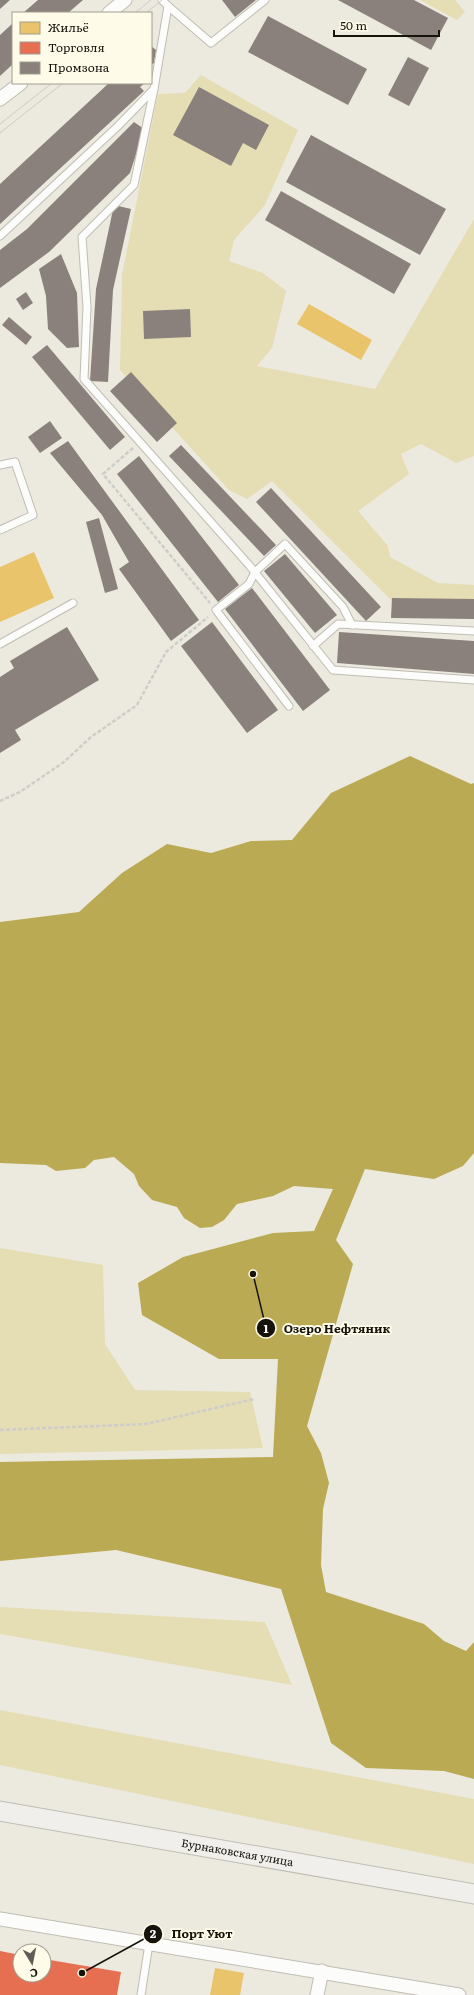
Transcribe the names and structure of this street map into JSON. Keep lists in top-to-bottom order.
{
  "streets": {
    "main road": ["Бурнаковская улица"]
  },
  "places": ["Озеро Нефтяник", "Порт Уют"],
  "legend": ["Жильё", "Торговля", "Промзона"],
  "scale_bar": "50 m",
  "north": "bottom"
}
